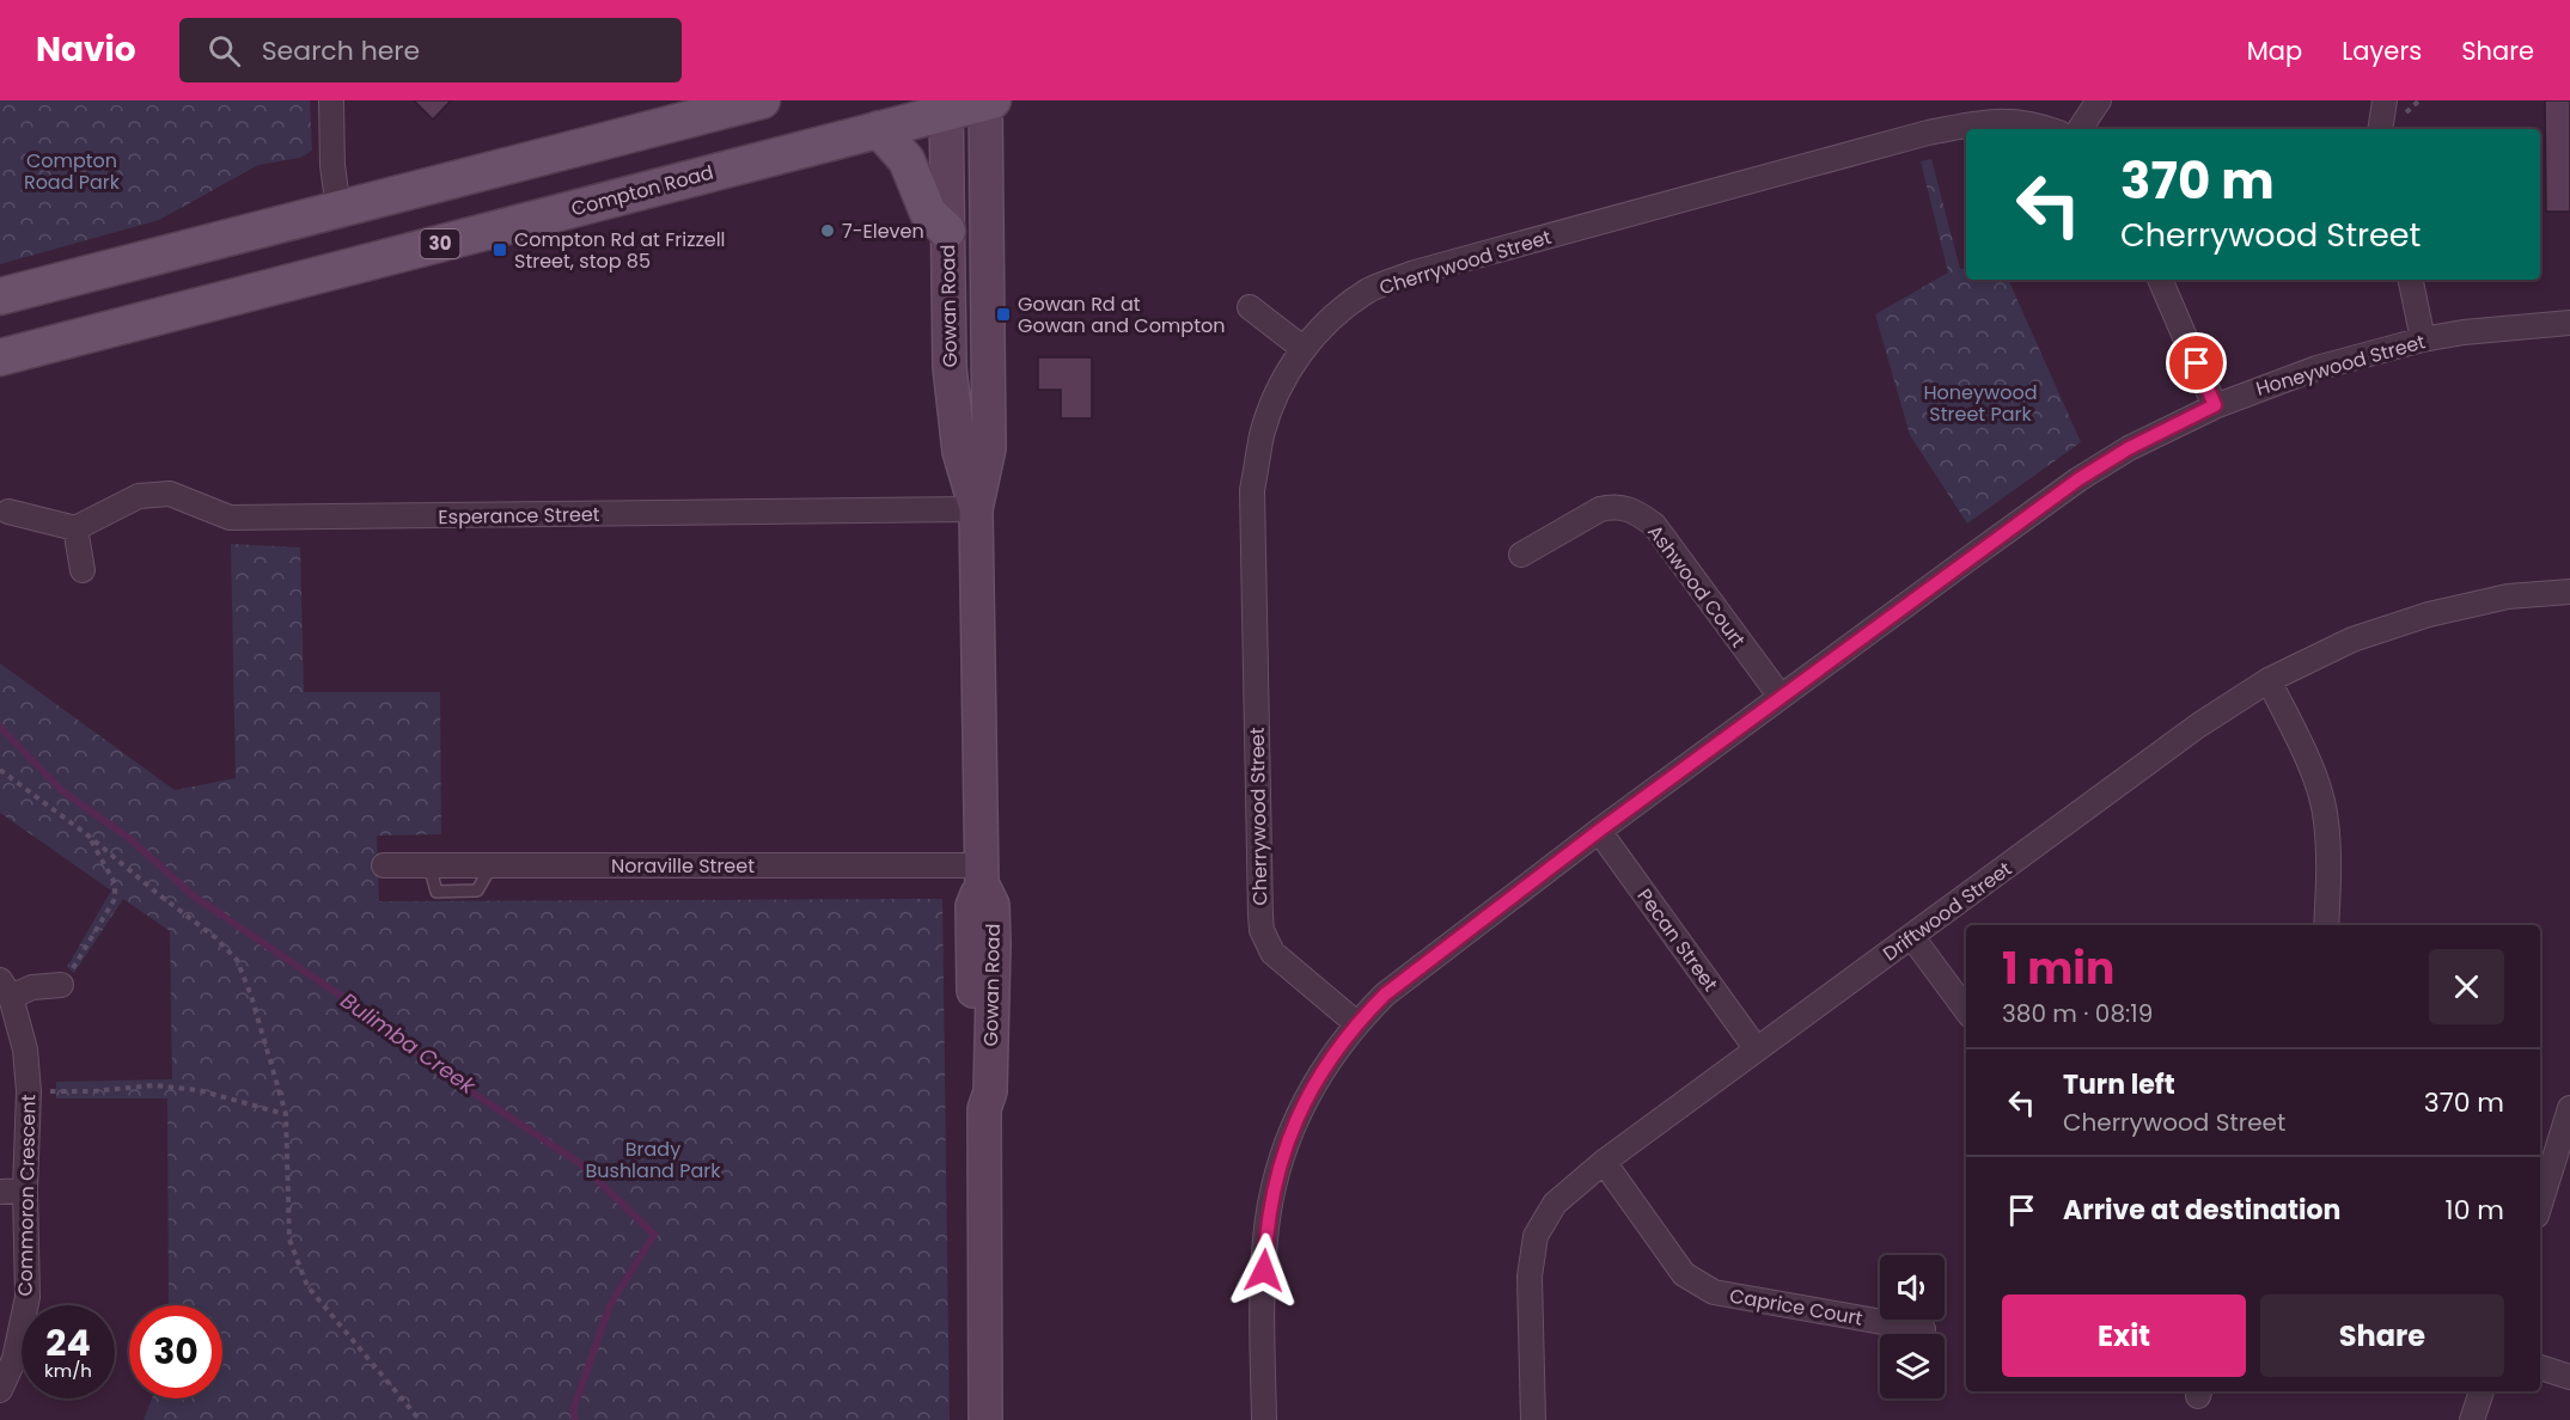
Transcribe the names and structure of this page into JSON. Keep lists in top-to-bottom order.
{
  "streets": {
    "main road": ["Compton Road", "30", "Gowan Road"],
    "street": [
      "Cherrywood Street",
      "Honeywood Street",
      "Esperance Street",
      "Ashwood Court",
      "Noraville Street",
      "Driftwood Street",
      "Pecan Street",
      "Commoron Crescent",
      "Caprice Court"
    ]
  },
  "crossings": [
    ["Compton Road", "Gowan Road"],
    ["Cherrywood Street", "Honeywood Street"],
    ["Gowan Road", "Esperance Street"],
    ["Gowan Road", "Noraville Street"],
    ["Honeywood Street", "Ashwood Court"],
    ["Honeywood Street", "Pecan Street"],
    ["Driftwood Street", "Pecan Street"],
    ["Driftwood Street", "Caprice Court"]
  ],
  "water": ["Bulimba Creek"],
  "parks": ["Compton Road Park", "Honeywood Street Park", "Brady Bushland Park"],
  "places": {
    "other": ["7-Eleven"],
    "transit": ["Compton Rd at Frizzell Street, stop 85", "Gowan Rd at Gowan and Compton"]
  },
  "page": {
    "header": "Navio",
    "search": "Search here",
    "nav": ["Map", "Layers", "Share"],
    "turn": ["370 m", "Cherrywood Street"],
    "heading": ["1 min", "380 m · 08:19"],
    "list": [
      {
        "name": "Turn left",
        "note": "Cherrywood Street",
        "value": "370 m"
      },
      {
        "name": "Arrive at destination",
        "value": "10 m"
      }
    ],
    "buttons": ["Exit", "Share"],
    "speed": "24 km/h",
    "limit": "30"
  }
}
